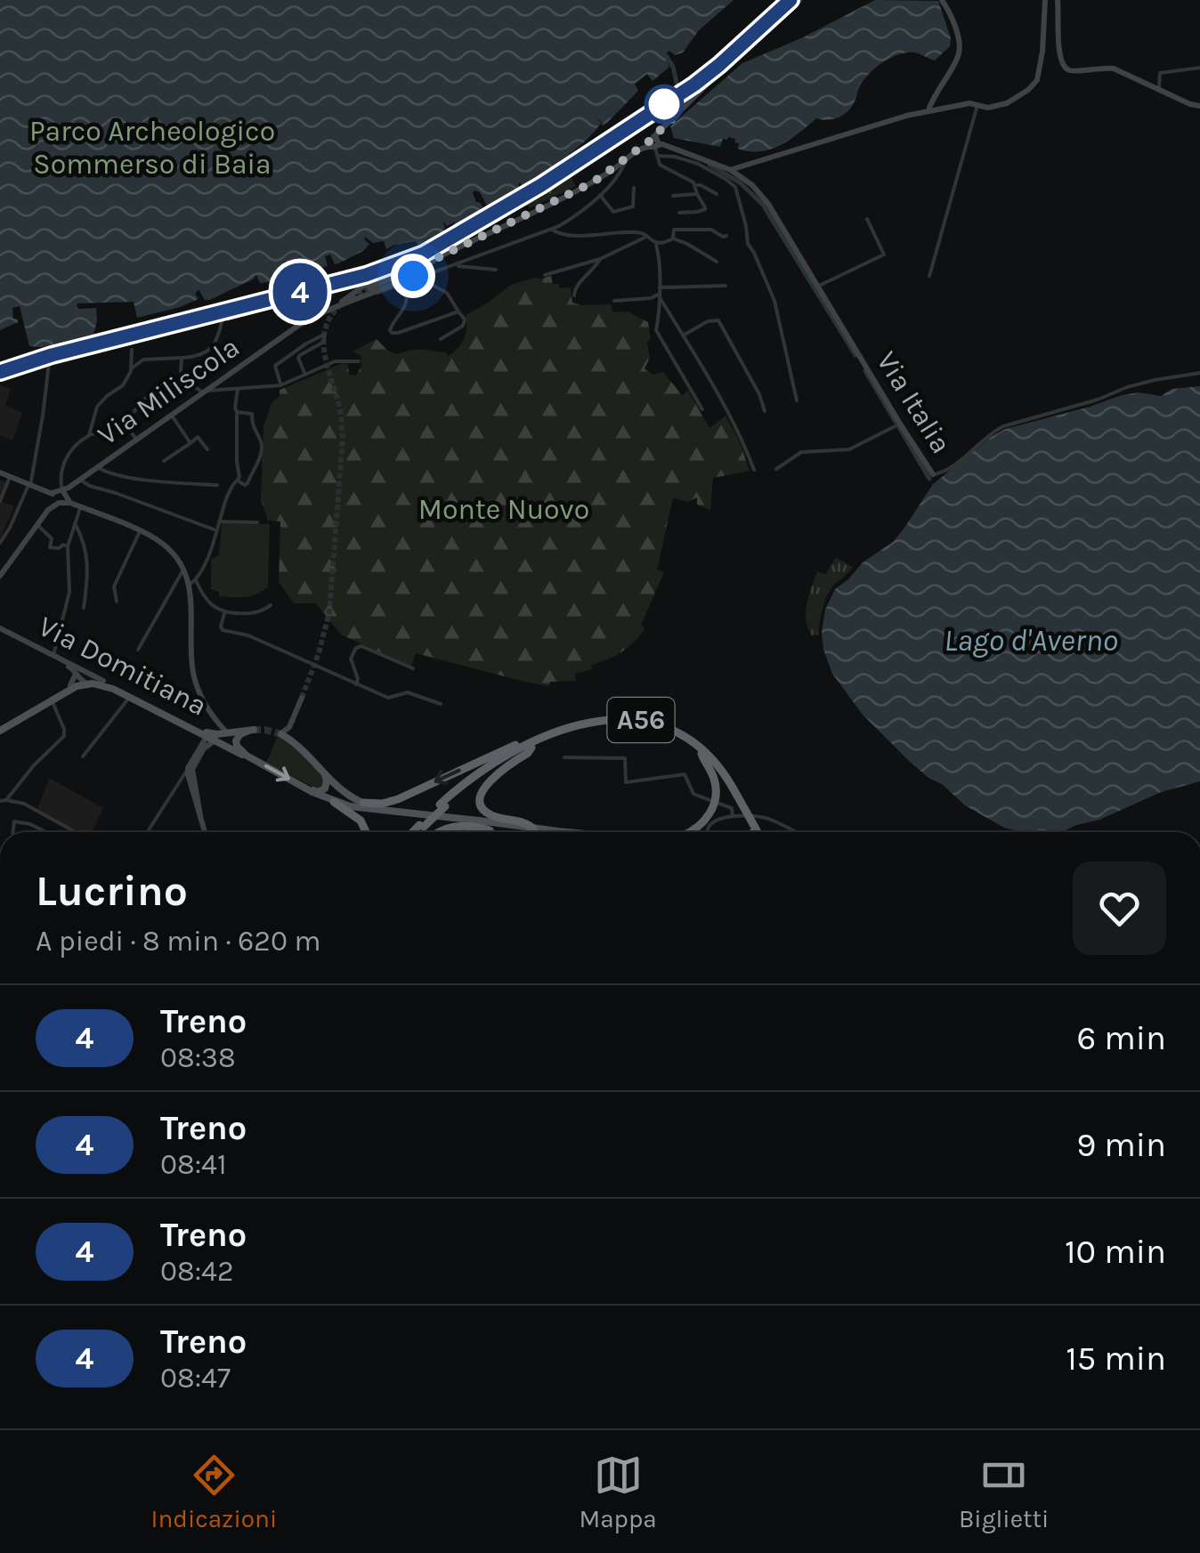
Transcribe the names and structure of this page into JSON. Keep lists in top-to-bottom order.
{
  "streets": {
    "highway": ["A56"],
    "main road": ["Via Domitiana"],
    "street": ["Via Miliscola", "Via Italia"]
  },
  "water": ["Lago d'Averno"],
  "parks": ["Parco Archeologico Sommerso di Baia", "Monte Nuovo"],
  "page": {
    "on_map": "4",
    "heading": ["Lucrino", "A piedi · 8 min · 620 m"],
    "list": [
      {
        "mark": "4",
        "name": "Treno",
        "note": "08:38",
        "value": "6 min"
      },
      {
        "mark": "4",
        "name": "Treno",
        "note": "08:41",
        "value": "9 min"
      },
      {
        "mark": "4",
        "name": "Treno",
        "note": "08:42",
        "value": "10 min"
      },
      {
        "mark": "4",
        "name": "Treno",
        "note": "08:47",
        "value": "15 min"
      }
    ],
    "tabs": ["Indicazioni", "Mappa", "Biglietti"]
  }
}
